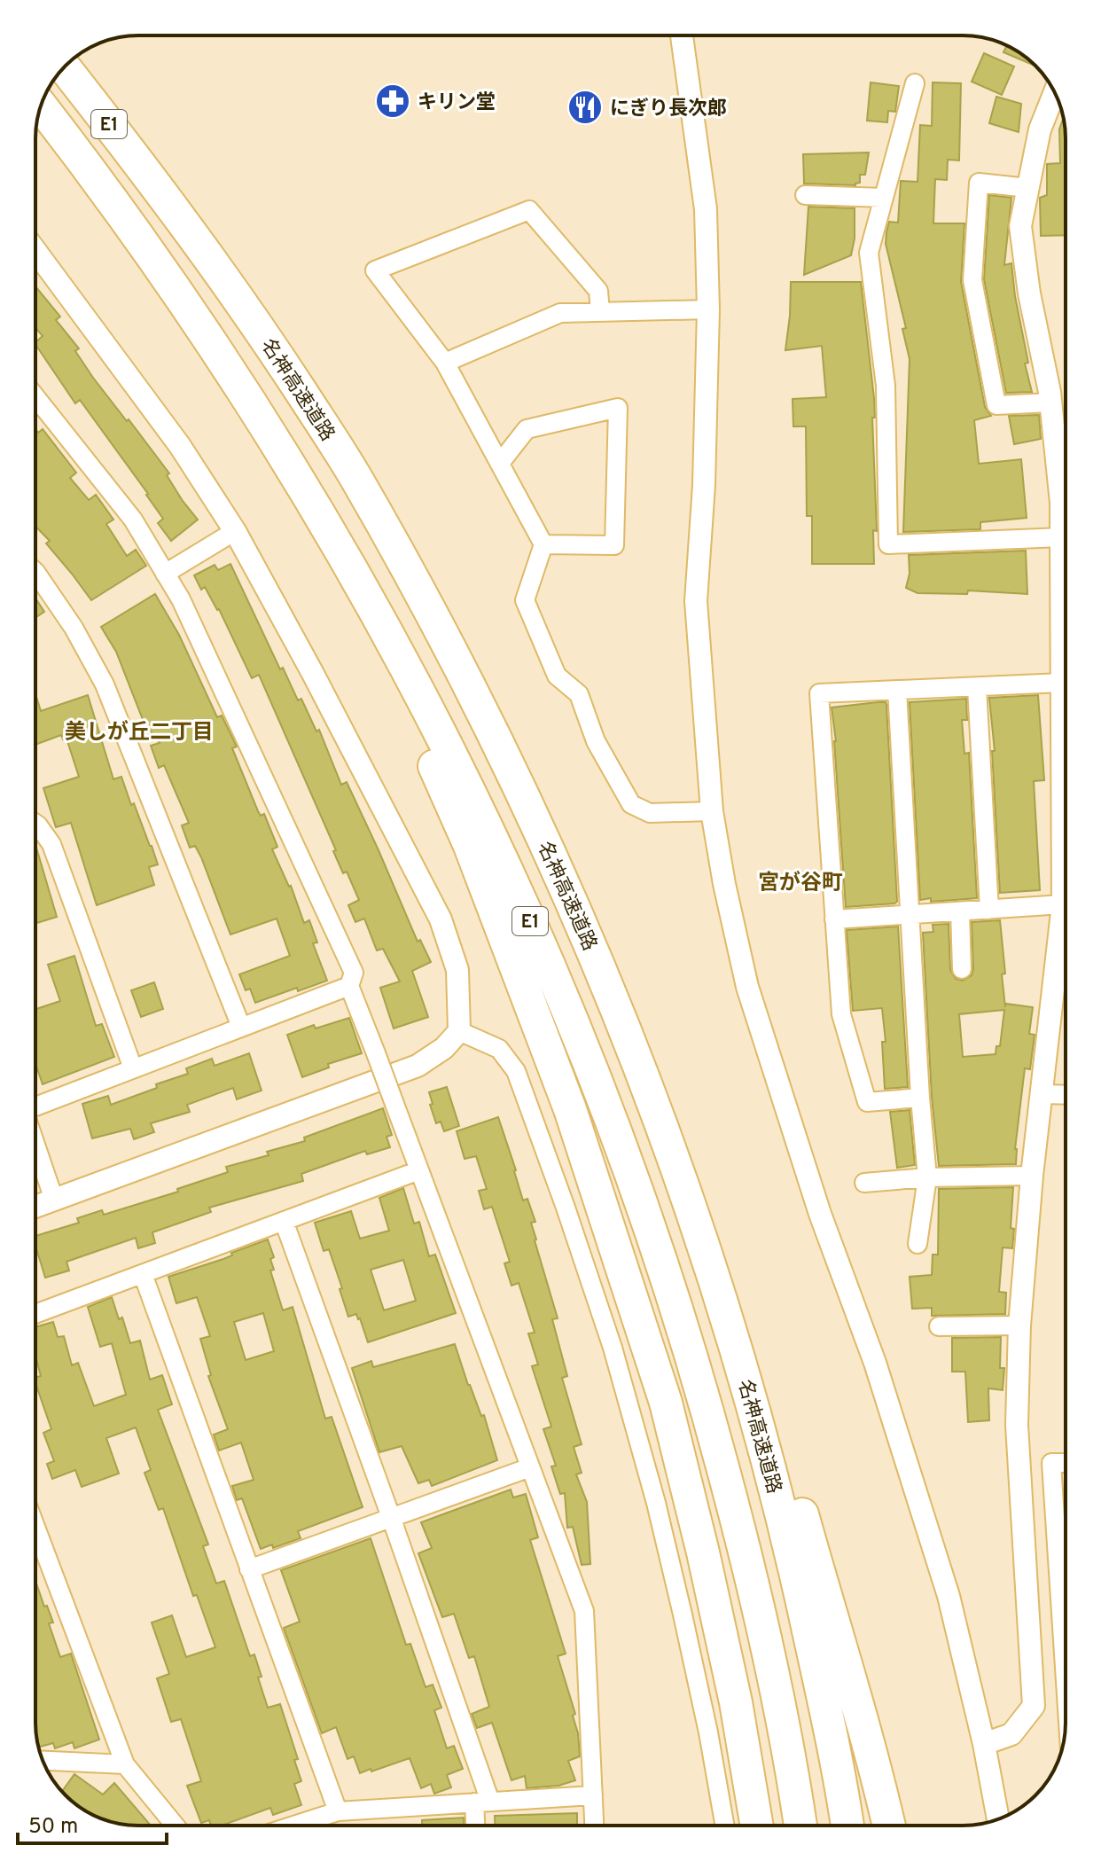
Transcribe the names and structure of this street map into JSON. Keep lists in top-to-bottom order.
{
  "streets": {
    "highway": ["E1", "名神高速道路"]
  },
  "districts": ["美しが丘二丁目", "宮が谷町"],
  "places": {
    "pharmacy": ["キリン堂"],
    "restaurant": ["にぎり長次郎"]
  },
  "scale_bar": "50 m"
}
